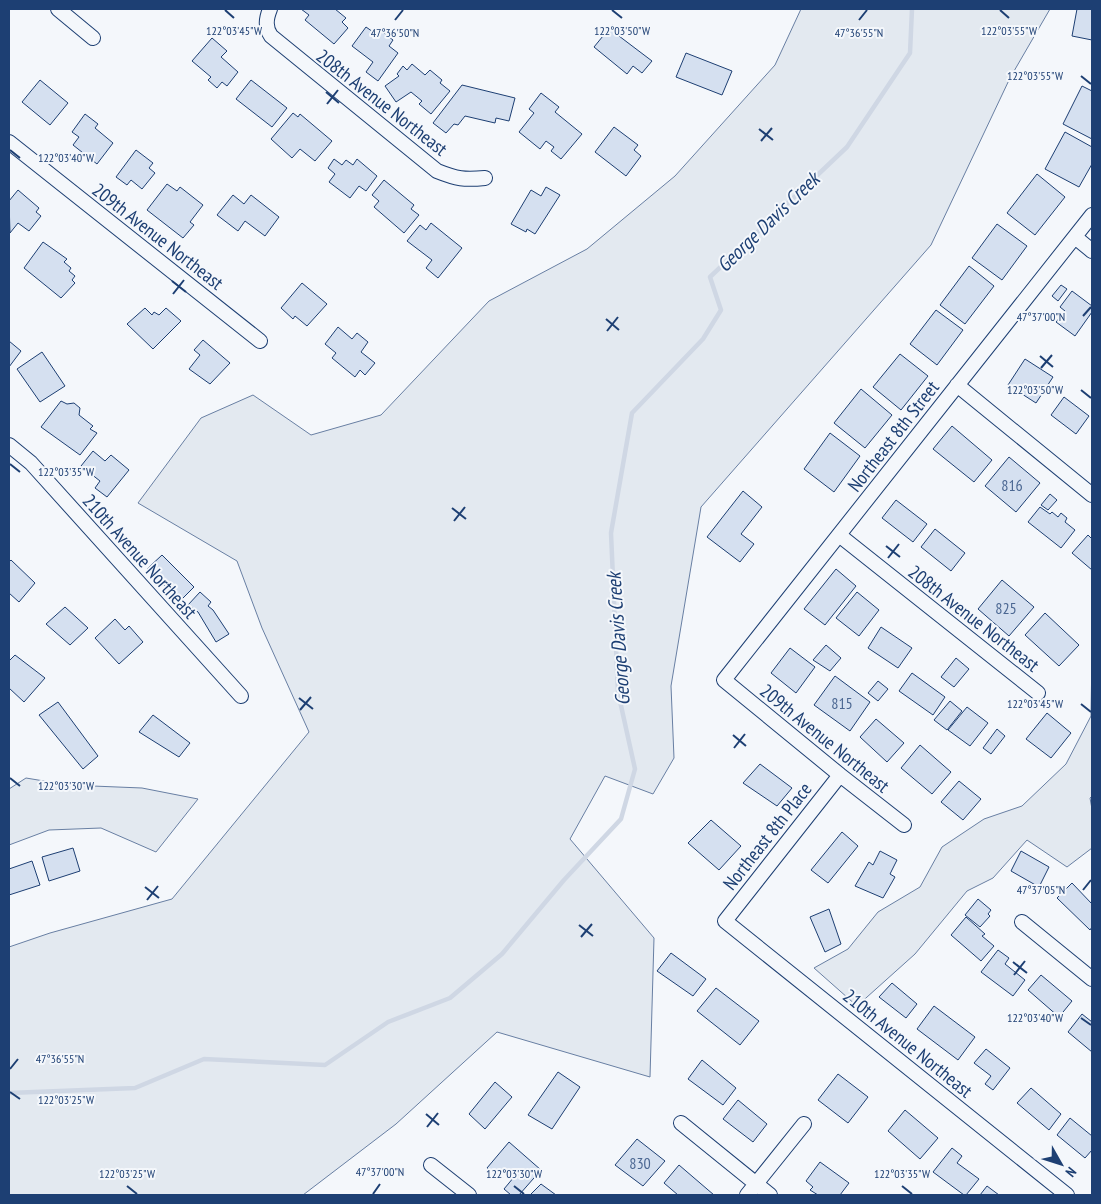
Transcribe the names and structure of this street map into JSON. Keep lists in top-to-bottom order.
{
  "streets": {
    "street": [
      "208th Avenue Northeast",
      "209th Avenue Northeast",
      "Northeast 8th Street",
      "210th Avenue Northeast",
      "Northeast 8th Place"
    ]
  },
  "crossings": [
    ["208th Avenue Northeast", "Northeast 8th Street"],
    ["209th Avenue Northeast", "Northeast 8th Street"],
    ["209th Avenue Northeast", "Northeast 8th Place"],
    ["210th Avenue Northeast", "Northeast 8th Place"]
  ],
  "water": ["George Davis Creek"],
  "house_numbers": [
    "816",
    "825",
    "815",
    "830"
  ],
  "north": "bottom right",
  "coordinates": [
    "122°03'50\"W",
    "122°03'45\"W",
    "122°03'55\"W",
    "47°36'50\"N",
    "47°36'55\"N",
    "122°03'40\"W",
    "47°37'00\"N",
    "122°03'35\"W",
    "122°03'30\"W",
    "47°37'05\"N",
    "122°03'25\"W"
  ]
}
